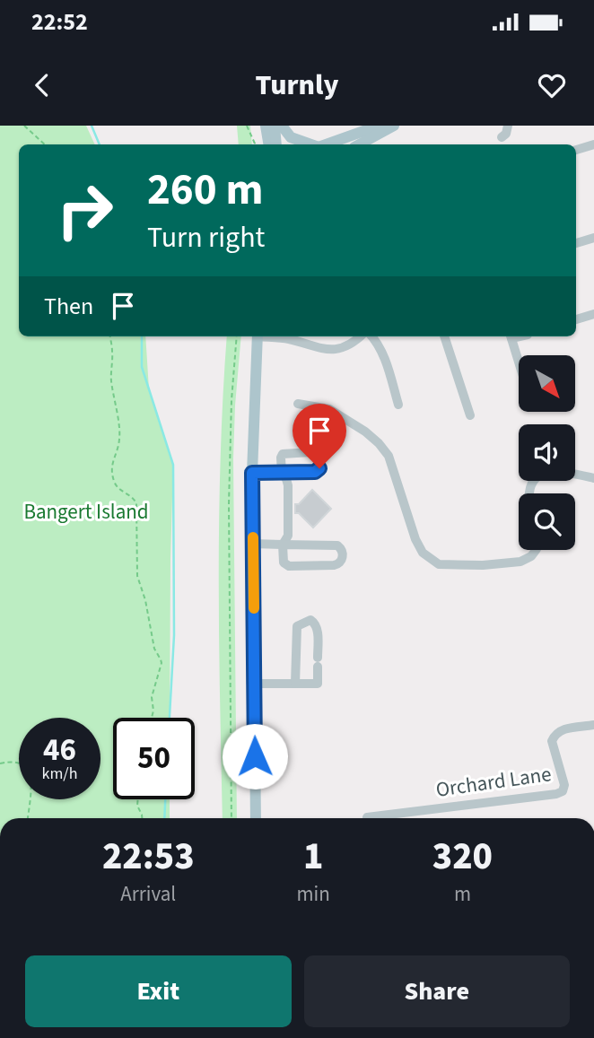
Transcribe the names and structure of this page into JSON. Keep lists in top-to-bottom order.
{
  "streets": {
    "street": ["Orchard Lane"]
  },
  "parks": ["Bangert Island"],
  "north": "bottom right",
  "page": {
    "status": "22:52",
    "header": "Turnly",
    "turn": ["260 m", "Turn right"],
    "then": "Then",
    "speed": "46 km/h",
    "limit": "50",
    "eta": [
      "22:53",
      "Arrival",
      "1",
      "min",
      "320",
      "m"
    ],
    "buttons": ["Exit", "Share"]
  }
}
